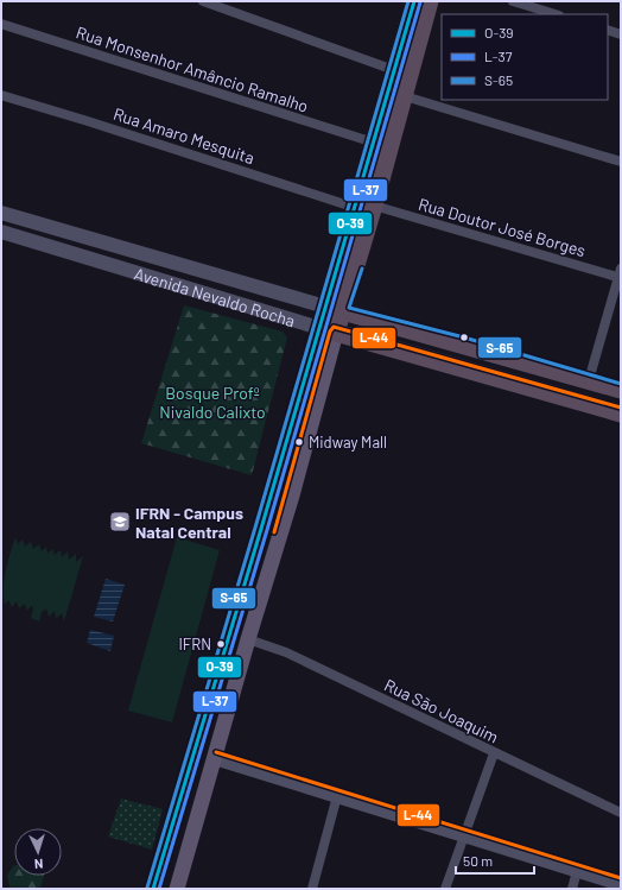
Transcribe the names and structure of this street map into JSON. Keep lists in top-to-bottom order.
{
  "streets": {
    "highway": ["Avenida Nevaldo Rocha"],
    "street": [
      "Rua Monsenhor Amâncio Ramalho",
      "Rua Amaro Mesquita",
      "Rua Doutor José Borges",
      "Rua São Joaquim"
    ]
  },
  "parks": ["Bosque Profº Nivaldo Calixto"],
  "places": {
    "other": ["Midway Mall", "IFRN"],
    "school or university": ["IFRN - Campus Natal Central"]
  },
  "lines": [
    "transit line O-39",
    "transit line S-65",
    "transit line L-37",
    "transit line L-44"
  ],
  "legend": ["O-39", "L-37", "S-65"],
  "scale_bar": "50 m",
  "north": "bottom"
}
